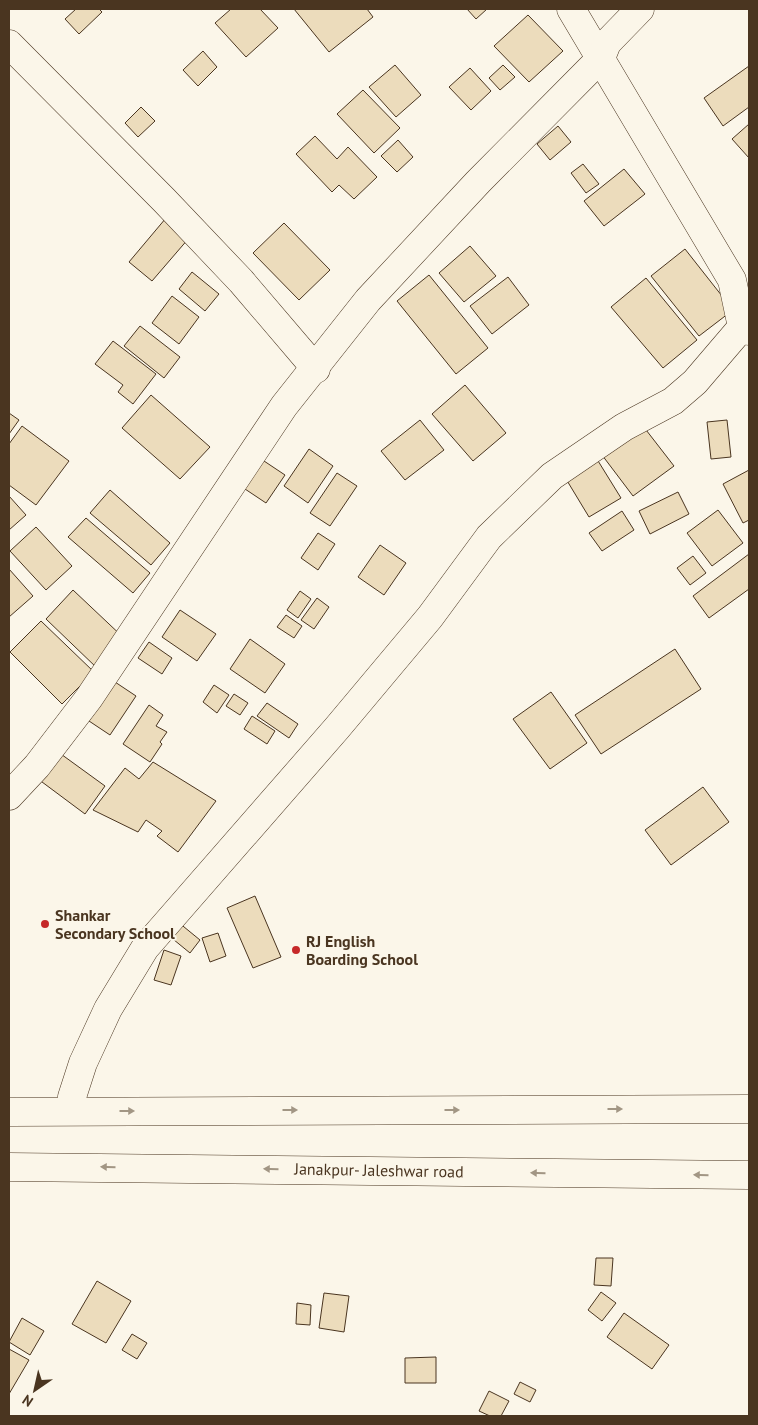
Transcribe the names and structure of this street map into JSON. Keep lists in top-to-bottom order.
{
  "streets": {
    "main road": ["Janakpur- Jaleshwar road"]
  },
  "places": ["Shankar Secondary School", "RJ English Boarding School"],
  "north": "bottom left"
}
